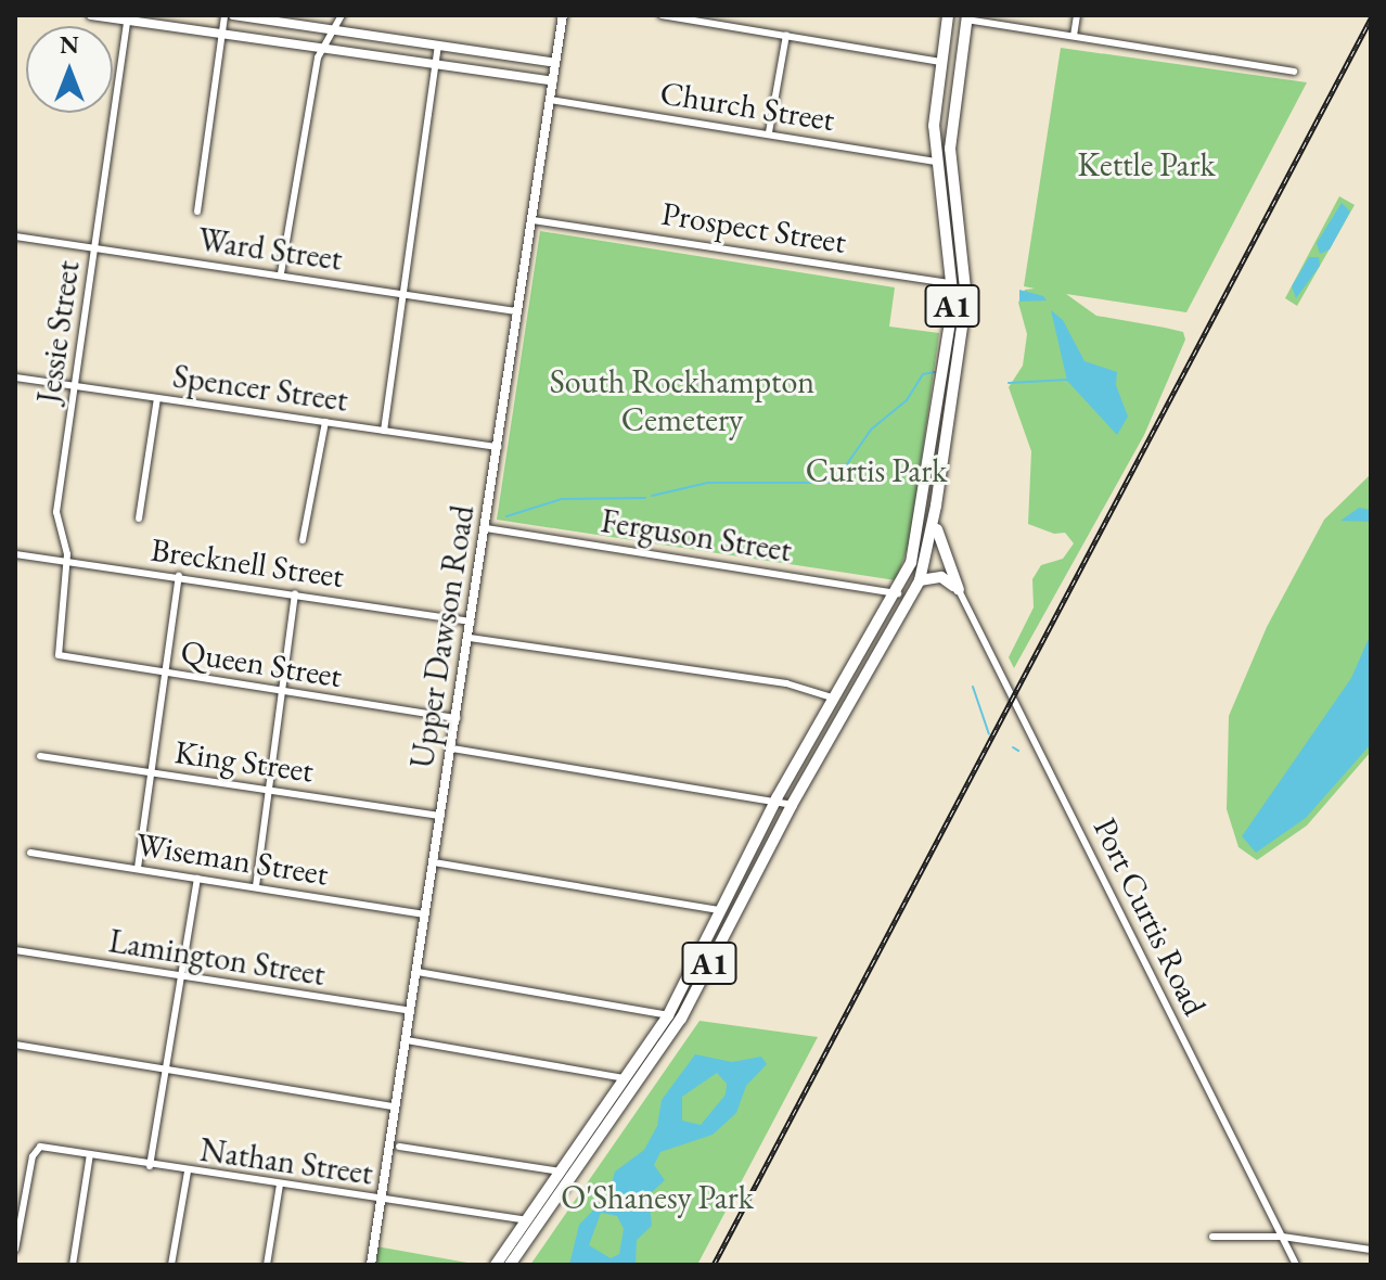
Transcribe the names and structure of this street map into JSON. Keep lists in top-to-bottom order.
{
  "streets": {
    "highway": ["Prospect Street", "A1"],
    "street": [
      "Church Street",
      "Ward Street",
      "Jessie Street",
      "Spencer Street",
      "Ferguson Street",
      "Brecknell Street",
      "Upper Dawson Road",
      "Queen Street",
      "King Street",
      "Wiseman Street",
      "Port Curtis Road",
      "Lamington Street",
      "Nathan Street"
    ]
  },
  "crossings": [
    ["Church Street", "A1"],
    ["Church Street", "Upper Dawson Road"],
    ["Prospect Street", "A1"],
    ["Prospect Street", "Upper Dawson Road"],
    ["Ward Street", "Jessie Street"],
    ["Ward Street", "Upper Dawson Road"],
    ["A1", "Ferguson Street"],
    ["A1", "Nathan Street"],
    ["Jessie Street", "Spencer Street"],
    ["Jessie Street", "Brecknell Street"],
    ["Jessie Street", "Queen Street"],
    ["Spencer Street", "Upper Dawson Road"],
    ["Ferguson Street", "Upper Dawson Road"],
    ["Brecknell Street", "Upper Dawson Road"],
    ["Upper Dawson Road", "Queen Street"],
    ["Upper Dawson Road", "King Street"],
    ["Upper Dawson Road", "Wiseman Street"],
    ["Upper Dawson Road", "Lamington Street"],
    ["Upper Dawson Road", "Nathan Street"]
  ],
  "parks": [
    "Kettle Park",
    "South Rockhampton Cemetery",
    "Curtis Park",
    "O'Shanesy Park"
  ],
  "north": "top"
}
